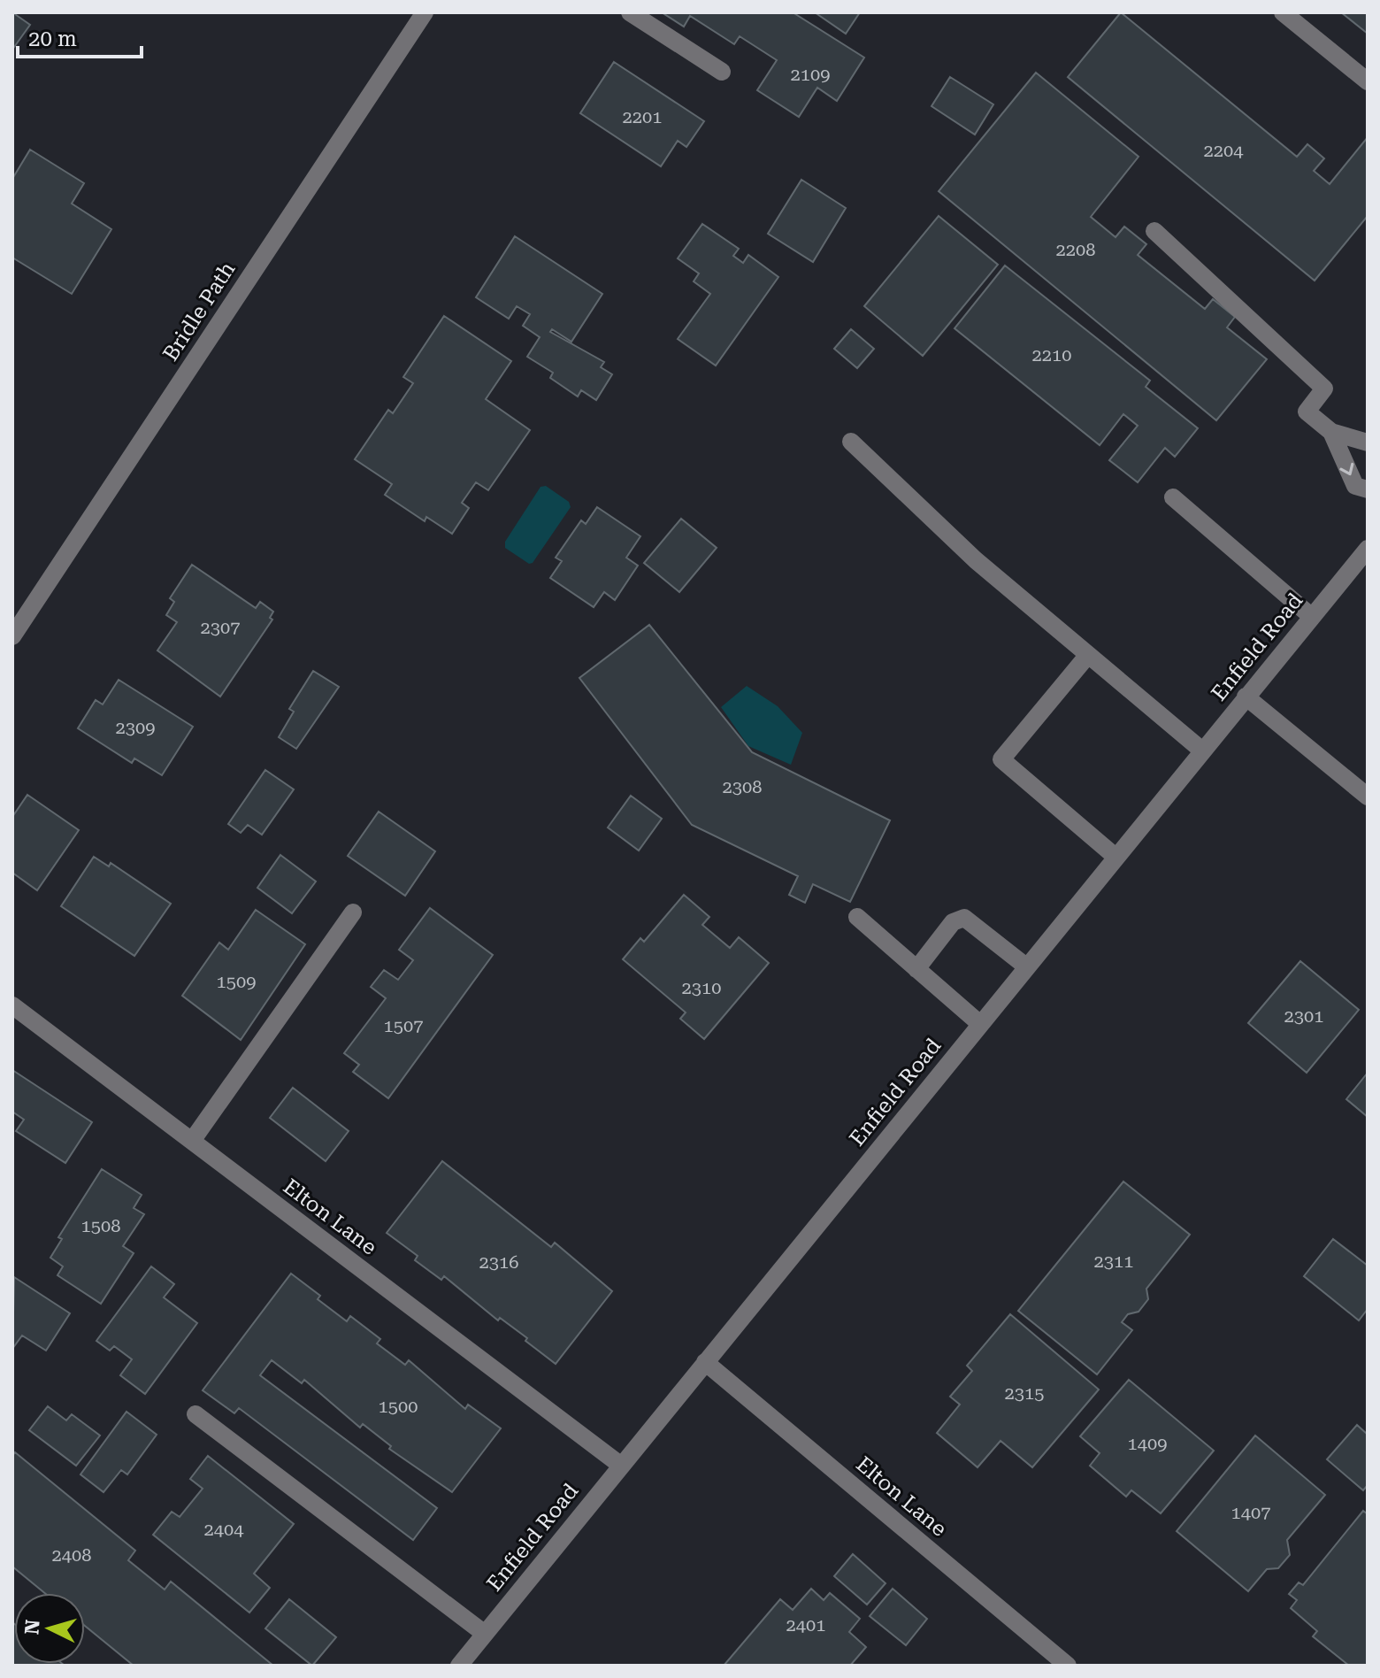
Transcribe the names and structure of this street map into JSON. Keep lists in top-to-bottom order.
{
  "streets": {
    "street": ["Bridle Path", "Enfield Road", "Elton Lane"]
  },
  "crossings": [
    ["Enfield Road", "Elton Lane"]
  ],
  "house_numbers": [
    "2109",
    "2201",
    "2204",
    "2208",
    "2210",
    "2307",
    "2309",
    "2308",
    "1509",
    "2310",
    "2301",
    "1507",
    "1508",
    "2311",
    "2316",
    "2315",
    "1500",
    "1409",
    "1407",
    "2404",
    "2408",
    "2401"
  ],
  "scale_bar": "20 m",
  "north": "left"
}
